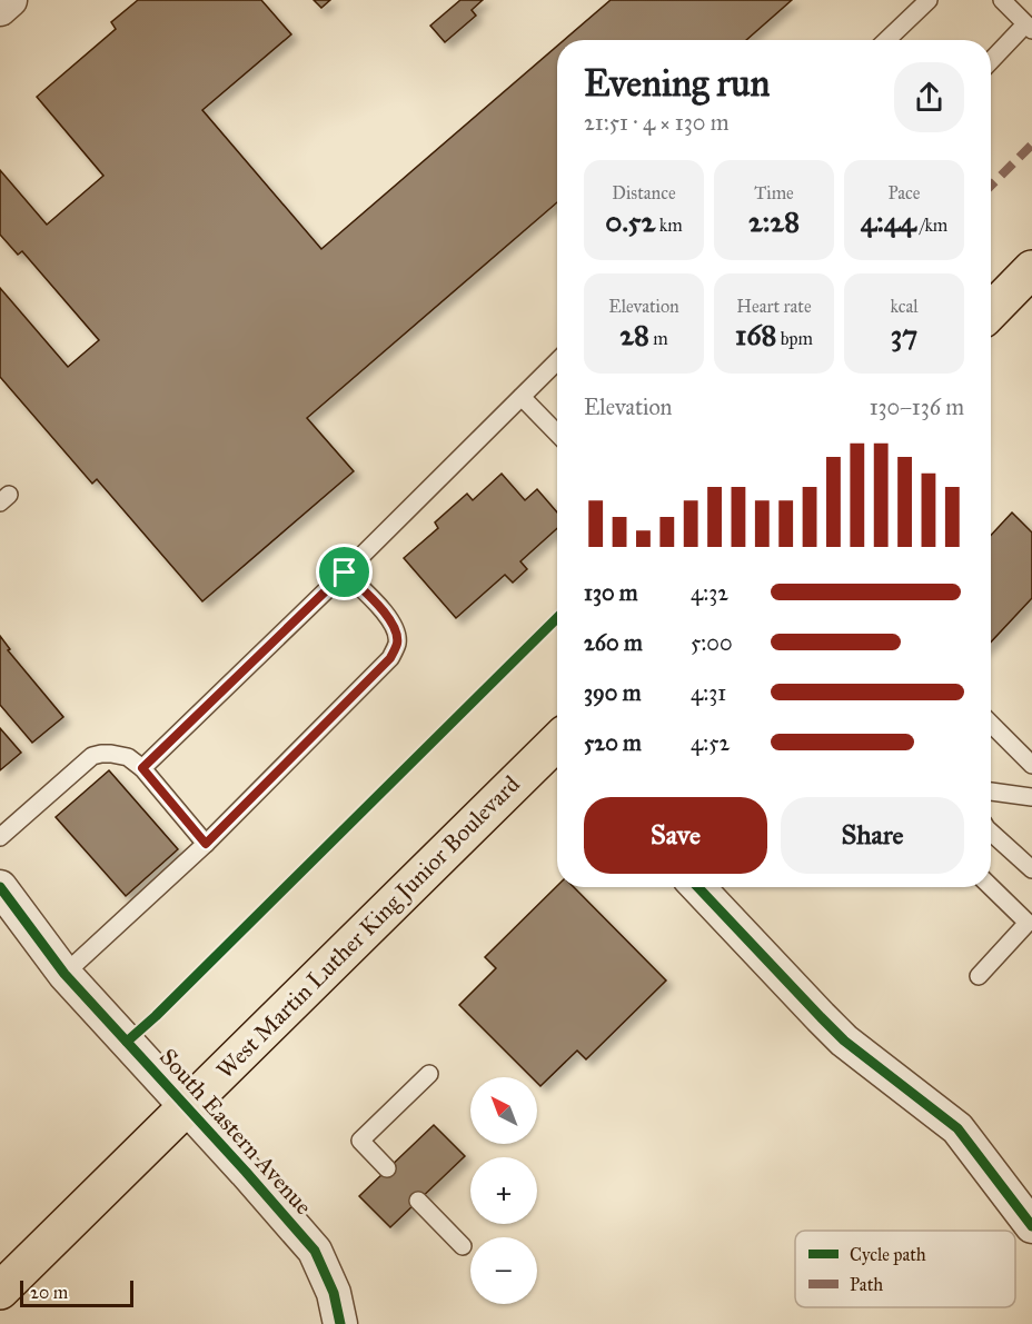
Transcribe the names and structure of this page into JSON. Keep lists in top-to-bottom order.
{
  "streets": {
    "main road": ["West Martin Luther King Junior Boulevard"],
    "street": ["South Eastern Avenue"]
  },
  "crossings": [
    ["West Martin Luther King Junior Boulevard", "South Eastern Avenue"]
  ],
  "legend": ["Cycle path", "Path"],
  "scale_bar": "20 m",
  "north": "top left",
  "page": {
    "heading": ["Evening run", "21:51 · 4 × 130 m"],
    "stats": [
      ["Distance", "0.52 km"],
      ["Time", "2:28"],
      ["Pace", "4:44 /km"],
      ["Elevation", "28 m"],
      ["Heart rate", "168 bpm"],
      ["kcal", "37"]
    ],
    "chart": ["Elevation", "130–136 m"],
    "list": [
      {
        "name": "130 m",
        "note": "4:32"
      },
      {
        "name": "260 m",
        "note": "5:00"
      },
      {
        "name": "390 m",
        "note": "4:31"
      },
      {
        "name": "520 m",
        "note": "4:52"
      }
    ],
    "buttons": ["Save", "Share"],
    "map_buttons": ["+", "−"],
    "scale": "20 m"
  }
}
